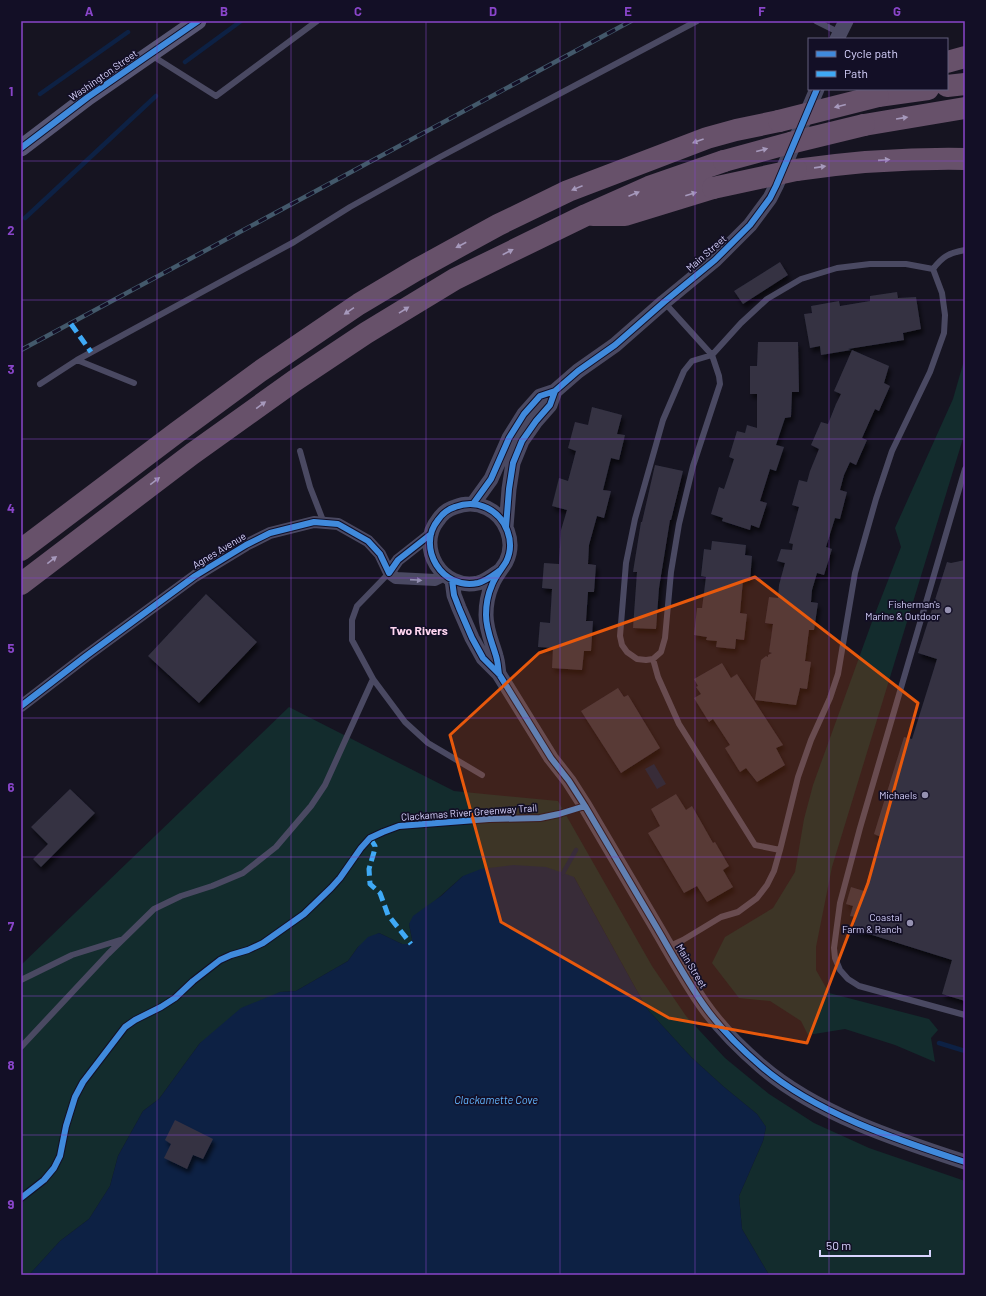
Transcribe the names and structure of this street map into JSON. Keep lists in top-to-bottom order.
{
  "streets": {
    "main road": ["Washington Street"],
    "street": ["Main Street", "Agnes Avenue"],
    "cycle path": ["Clackamas River Greenway Trail"]
  },
  "districts": ["Two Rivers"],
  "water": ["Clackamette Cove"],
  "places": ["Fisherman's Marine & Outdoor", "Michaels", "Coastal Farm & Ranch"],
  "legend": ["Cycle path", "Path"],
  "scale_bar": "50 m",
  "grid": {
    "columns": [
      "A",
      "B",
      "C",
      "D",
      "E",
      "F",
      "G"
    ],
    "rows": [
      "1",
      "2",
      "3",
      "4",
      "5",
      "6",
      "7",
      "8",
      "9"
    ]
  }
}
